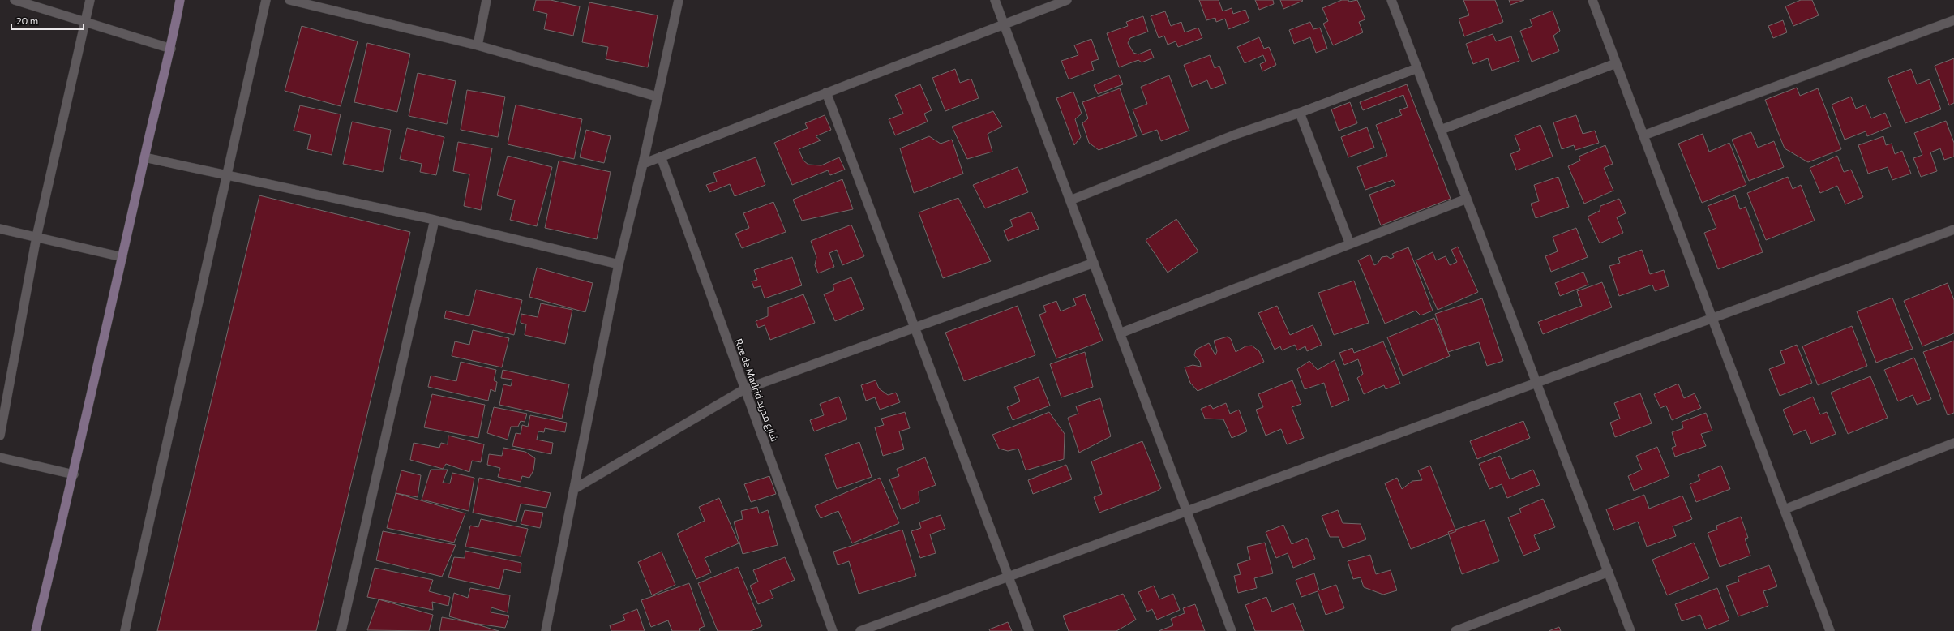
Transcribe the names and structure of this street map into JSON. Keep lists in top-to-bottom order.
{
  "streets": {
    "street": ["Rue de Madrid شارع مدريد"]
  },
  "scale_bar": "20 m"
}
